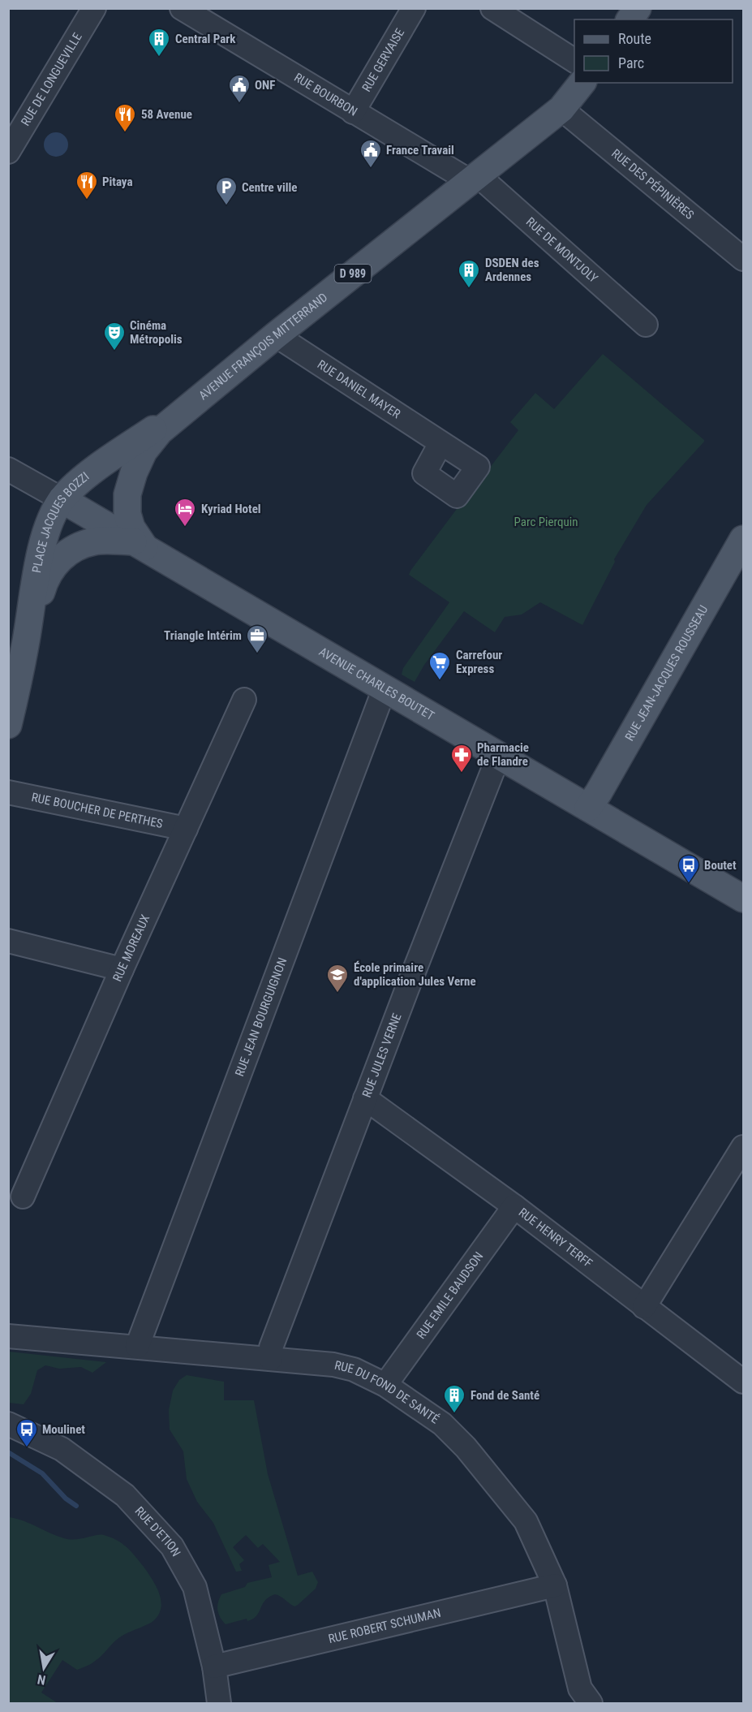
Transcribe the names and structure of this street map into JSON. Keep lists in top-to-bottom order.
{
  "streets": {
    "main road": [
      "D 989",
      "AVENUE FRANÇOIS MITTERRAND",
      "PLACE JACQUES BOZZI",
      "RUE JEAN-JACQUES ROUSSEAU",
      "AVENUE CHARLES BOUTET"
    ],
    "street": [
      "RUE GERVAISE",
      "RUE DE LONGUEVILLE",
      "RUE BOURBON",
      "RUE DES PÉPINIÈRES",
      "RUE DE MONTJOLY",
      "RUE DANIEL MAYER",
      "RUE BOUCHER DE PERTHES",
      "RUE MOREAUX",
      "RUE JEAN BOURGUIGNON",
      "RUE JULES VERNE",
      "RUE HENRY TERFF",
      "RUE EMILE BAUDSON",
      "RUE DU FOND DE SANTÉ",
      "RUE D'ETION",
      "RUE ROBERT SCHUMAN"
    ]
  },
  "crossings": [
    ["RUE GERVAISE", "RUE BOURBON"],
    ["RUE BOURBON", "RUE DE MONTJOLY"],
    ["RUE BOURBON", "D 989"],
    ["RUE BOURBON", "AVENUE FRANÇOIS MITTERRAND"],
    ["RUE DES PÉPINIÈRES", "D 989"],
    ["RUE DE MONTJOLY", "D 989"],
    ["RUE DE MONTJOLY", "AVENUE FRANÇOIS MITTERRAND"],
    ["D 989", "AVENUE FRANÇOIS MITTERRAND"],
    ["AVENUE FRANÇOIS MITTERRAND", "RUE DANIEL MAYER"],
    ["AVENUE FRANÇOIS MITTERRAND", "PLACE JACQUES BOZZI"],
    ["PLACE JACQUES BOZZI", "AVENUE CHARLES BOUTET"],
    ["RUE JEAN-JACQUES ROUSSEAU", "AVENUE CHARLES BOUTET"],
    ["AVENUE CHARLES BOUTET", "RUE JEAN BOURGUIGNON"],
    ["AVENUE CHARLES BOUTET", "RUE JULES VERNE"],
    ["RUE BOUCHER DE PERTHES", "RUE MOREAUX"],
    ["RUE JEAN BOURGUIGNON", "RUE DU FOND DE SANTÉ"],
    ["RUE JULES VERNE", "RUE HENRY TERFF"],
    ["RUE JULES VERNE", "RUE DU FOND DE SANTÉ"],
    ["RUE HENRY TERFF", "RUE EMILE BAUDSON"],
    ["RUE EMILE BAUDSON", "RUE DU FOND DE SANTÉ"],
    ["RUE DU FOND DE SANTÉ", "RUE ROBERT SCHUMAN"],
    ["RUE D'ETION", "RUE ROBERT SCHUMAN"]
  ],
  "parks": ["Parc Pierquin"],
  "places": {
    "building": ["Central Park", "DSDEN des Ardennes", "Fond de Santé"],
    "public building": ["ONF", "France Travail"],
    "restaurant": ["58 Avenue", "Pitaya"],
    "parking": ["Centre ville"],
    "theatre": ["Cinéma Métropolis"],
    "hotel": ["Kyriad Hotel"],
    "office": ["Triangle Intérim"],
    "supermarket": ["Carrefour Express"],
    "pharmacy": ["Pharmacie de Flandre"],
    "bus stop": ["Boutet", "Moulinet"],
    "school or university": ["École primaire d'application Jules Verne"]
  },
  "legend": ["Route", "Parc"],
  "north": "bottom"
}
